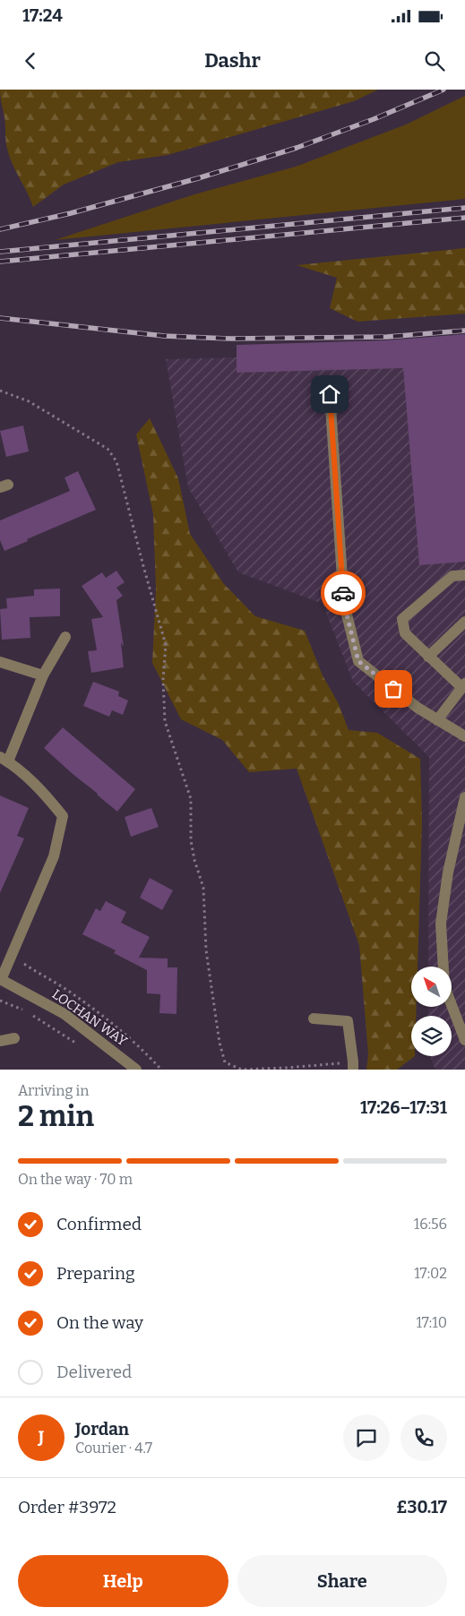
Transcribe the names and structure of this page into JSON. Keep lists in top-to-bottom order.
{
  "streets": {
    "street": ["LOCHAN WAY"]
  },
  "north": "top left",
  "page": {
    "status": "17:24",
    "header": "Dashr",
    "heading": ["2 min", "Arriving in", "17:26–17:31"],
    "panel": [
      "Jordan",
      "Courier · 4.7",
      "Order #3972",
      "£30.17"
    ],
    "bar": "On the way · 70 m",
    "list": [
      ["Confirmed", "16:56"],
      ["Preparing", "17:02"],
      ["On the way", "17:10"],
      "Delivered"
    ],
    "round": "J",
    "buttons": ["Help", "Share"]
  }
}
